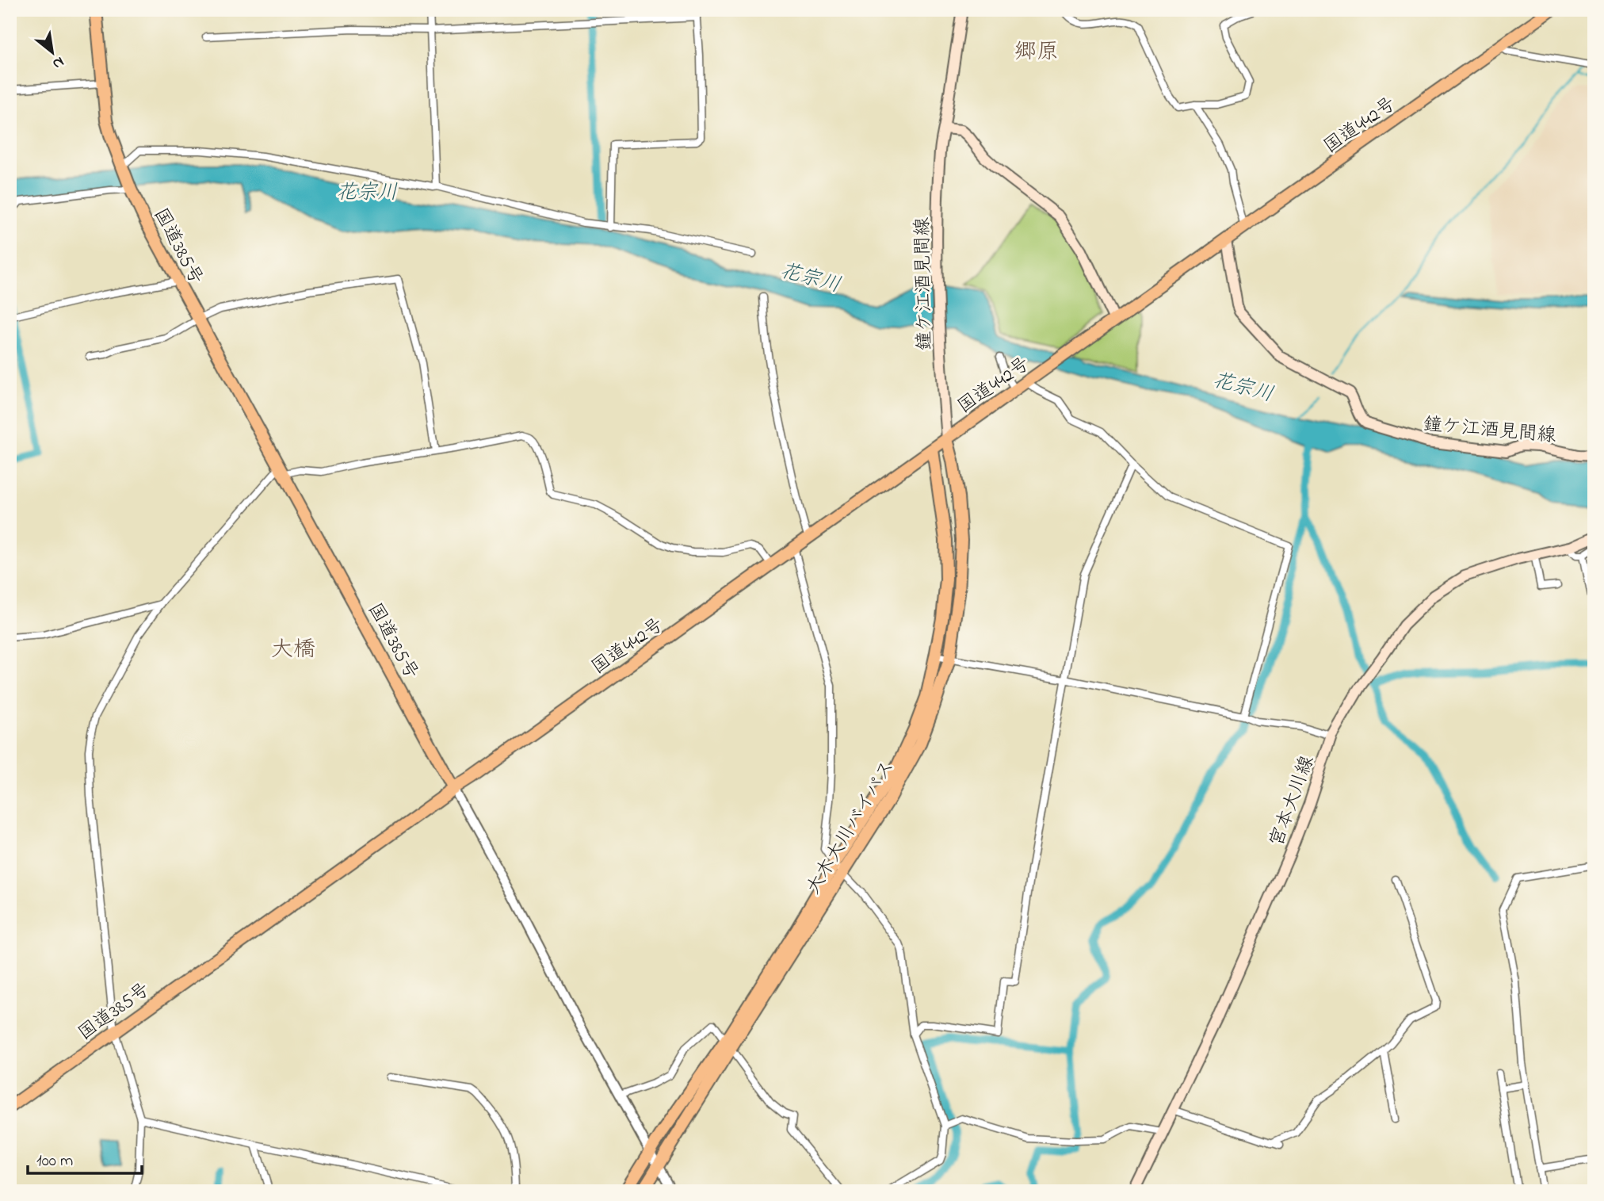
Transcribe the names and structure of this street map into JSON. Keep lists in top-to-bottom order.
{
  "streets": {
    "highway": ["国道442号", "国道385号", "大木大川バイパス"],
    "main road": ["鐘ケ江酒見間線", "宮本大川線"]
  },
  "crossings": [
    ["国道442号", "国道385号"],
    ["国道442号", "鐘ケ江酒見間線"],
    ["国道442号", "大木大川バイパス"],
    ["鐘ケ江酒見間線", "大木大川バイパス"]
  ],
  "districts": ["郷原", "大橋"],
  "water": ["花宗川"],
  "scale_bar": "100 m",
  "north": "bottom right"
}
